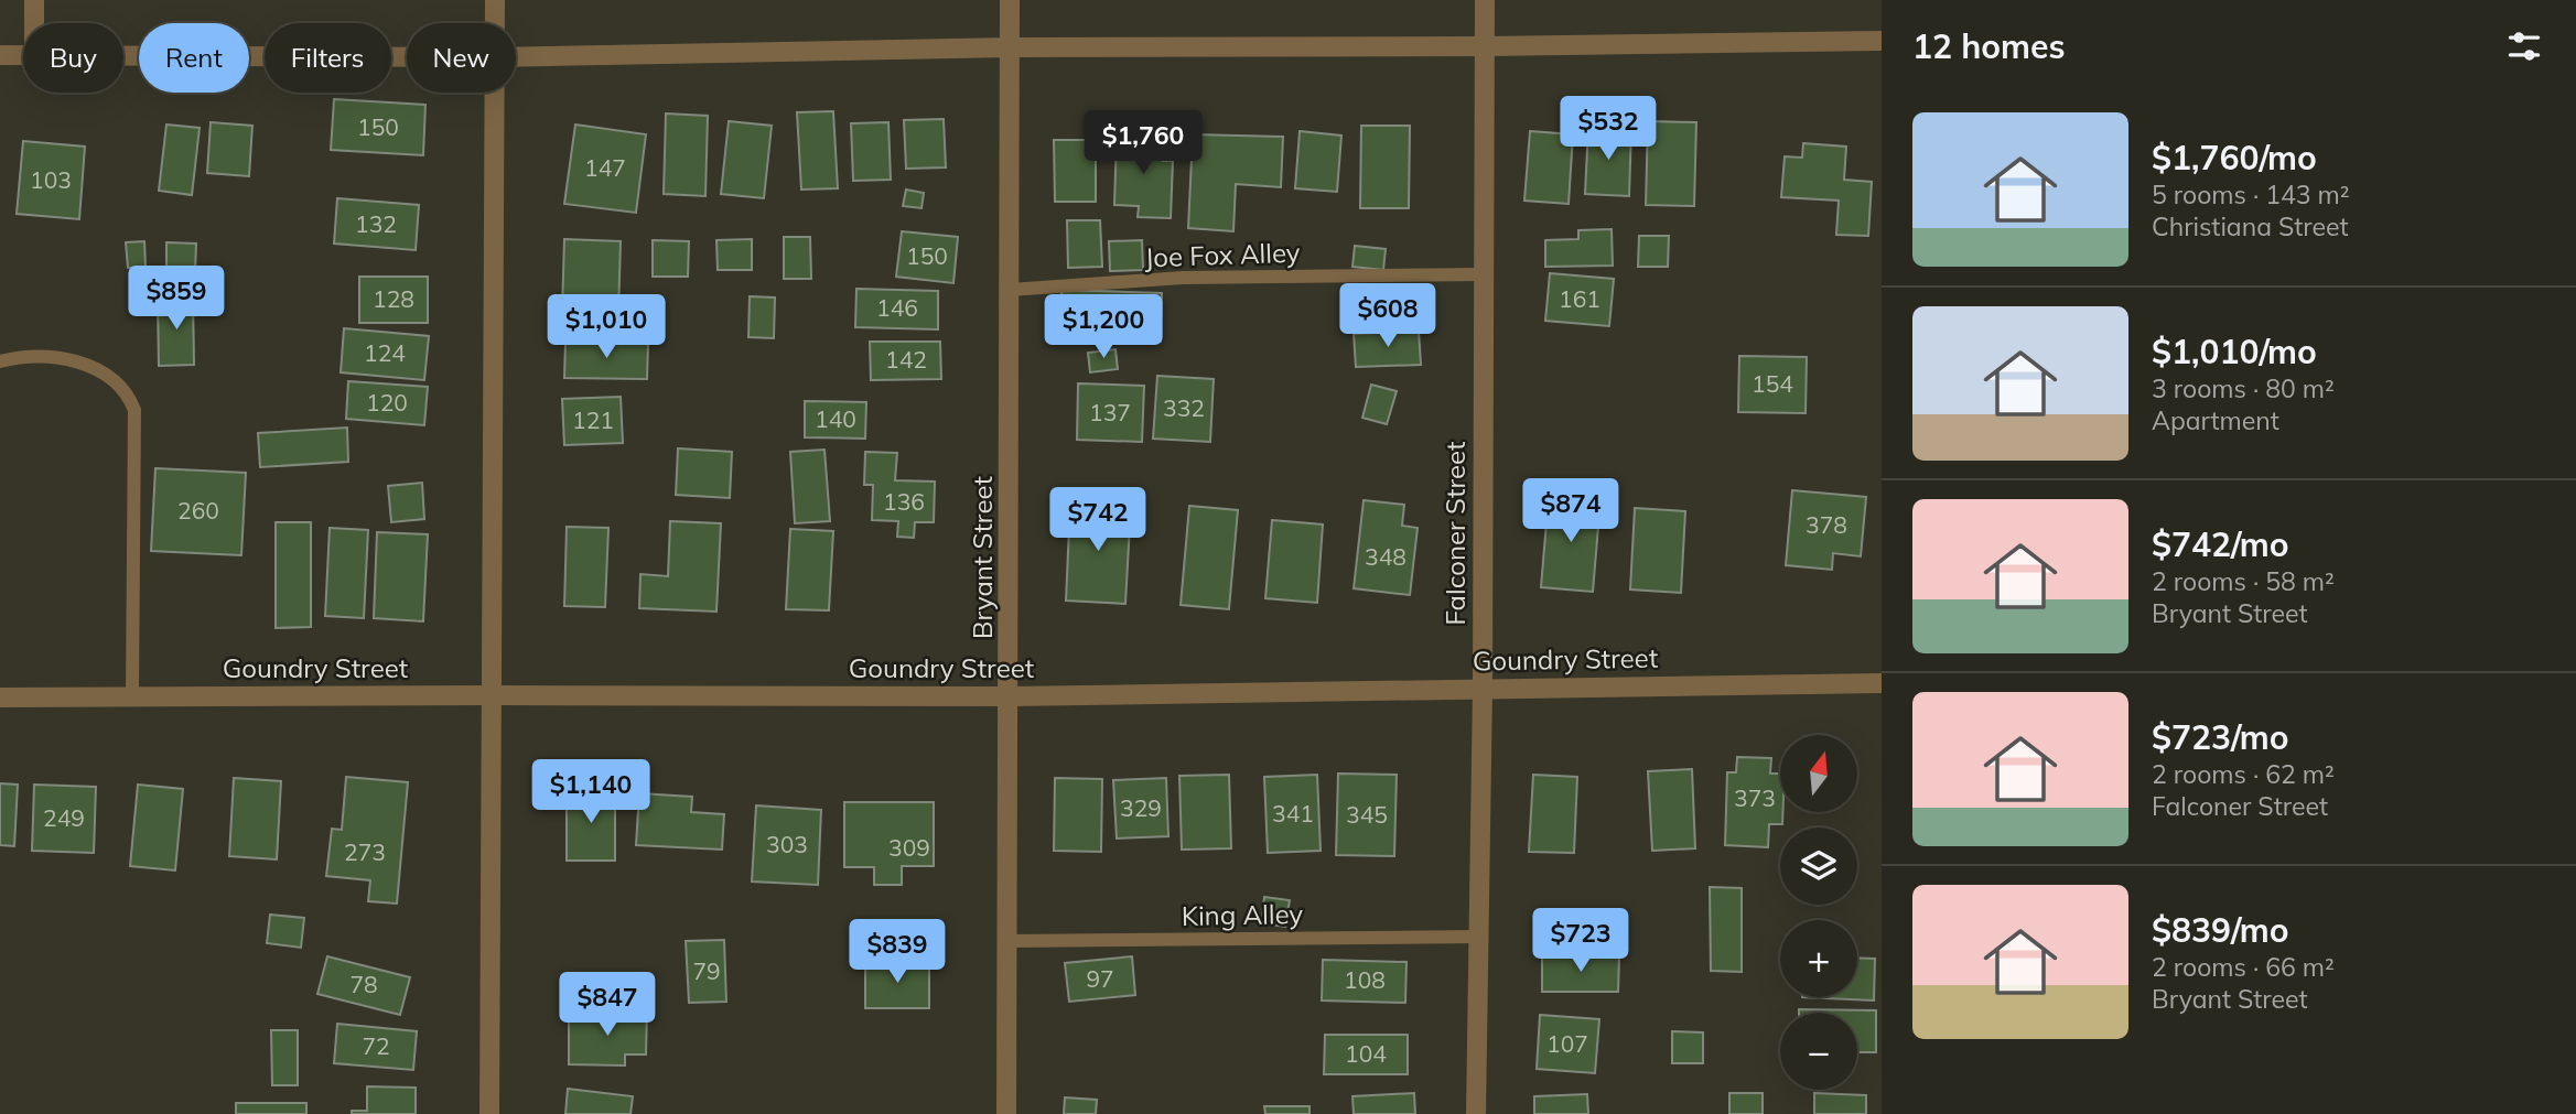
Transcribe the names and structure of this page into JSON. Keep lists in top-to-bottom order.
{
  "streets": {
    "street": ["Falconer Street", "Bryant Street", "Goundry Street"],
    "lane": ["Joe Fox Alley", "King Alley"]
  },
  "crossings": [
    ["Joe Fox Alley", "Falconer Street"],
    ["Joe Fox Alley", "Bryant Street"],
    ["Falconer Street", "Goundry Street"],
    ["Falconer Street", "King Alley"],
    ["Bryant Street", "Goundry Street"],
    ["Bryant Street", "King Alley"]
  ],
  "house_numbers": [
    "150",
    "147",
    "103",
    "132",
    "150",
    "128",
    "161",
    "146",
    "124",
    "142",
    "154",
    "120",
    "332",
    "137",
    "140",
    "121",
    "136",
    "260",
    "378",
    "348",
    "373",
    "329",
    "341",
    "345",
    "249",
    "303",
    "309",
    "273",
    "79",
    "97",
    "108",
    "78",
    "107",
    "72",
    "104"
  ],
  "north": "top",
  "page": {
    "heading": "12 homes",
    "chip": [
      "Buy",
      "Rent",
      "Filters",
      "New"
    ],
    "list": [
      {
        "name": "$1,760/mo",
        "note": "5 rooms · 143 m² · Christiana Street"
      },
      {
        "name": "$1,010/mo",
        "note": "3 rooms · 80 m² · Apartment"
      },
      {
        "name": "$742/mo",
        "note": "2 rooms · 58 m² · Bryant Street"
      },
      {
        "name": "$723/mo",
        "note": "2 rooms · 62 m² · Falconer Street"
      },
      {
        "name": "$839/mo",
        "note": "2 rooms · 66 m² · Bryant Street"
      }
    ],
    "price": [
      "$532",
      "$1,760",
      "$859",
      "$608",
      "$1,010",
      "$1,200",
      "$874",
      "$742",
      "$1,140",
      "$723",
      "$839",
      "$847"
    ],
    "map_buttons": ["+", "−"]
  }
}
